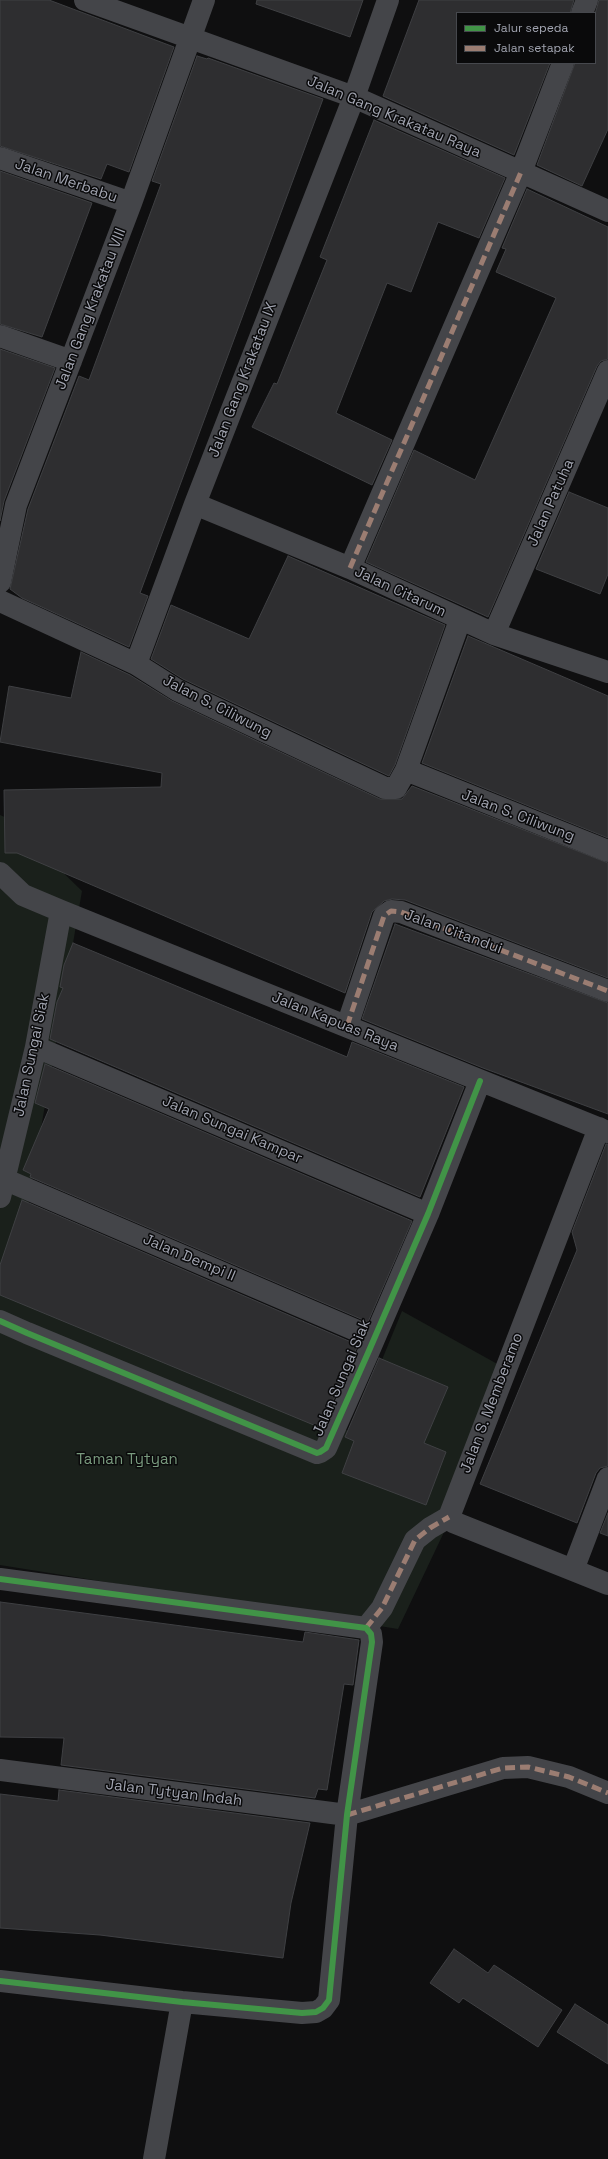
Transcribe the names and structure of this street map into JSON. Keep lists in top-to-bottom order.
{
  "streets": {
    "street": [
      "Jalan Gang Krakatau Raya",
      "Jalan Merbabu",
      "Jalan Gang Krakatau VIII",
      "Jalan Gang Krakatau IX",
      "Jalan Patuha",
      "Jalan Citarum",
      "Jalan S. Ciliwung",
      "Jalan Citandui",
      "Jalan Kapuas Raya",
      "Jalan Sungai Siak",
      "Jalan Sungai Kampar",
      "Jalan Dempi II",
      "Jalan S. Memberamo",
      "Jalan Tytyan Indah"
    ]
  },
  "crossings": [
    ["Jalan Gang Krakatau Raya", "Jalan Gang Krakatau VIII"],
    ["Jalan Gang Krakatau Raya", "Jalan Gang Krakatau IX"],
    ["Jalan Merbabu", "Jalan Gang Krakatau VIII"],
    ["Jalan Gang Krakatau IX", "Jalan Citarum"],
    ["Jalan Gang Krakatau IX", "Jalan S. Ciliwung"],
    ["Jalan Patuha", "Jalan Citarum"],
    ["Jalan Citarum", "Jalan S. Ciliwung"],
    ["Jalan Citandui", "Jalan Kapuas Raya"],
    ["Jalan Kapuas Raya", "Jalan Sungai Siak"],
    ["Jalan Kapuas Raya", "Jalan S. Memberamo"],
    ["Jalan Sungai Siak", "Jalan Sungai Kampar"],
    ["Jalan Sungai Siak", "Jalan Dempi II"]
  ],
  "parks": ["Taman Tytyan"],
  "legend": ["Jalur sepeda", "Jalan setapak"]
}
